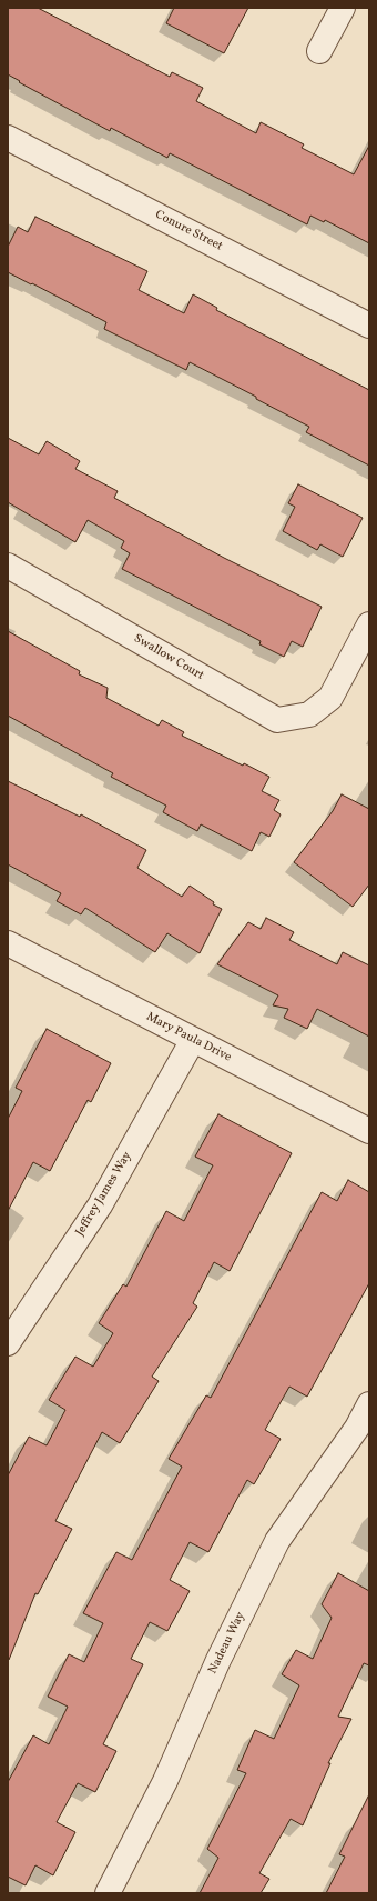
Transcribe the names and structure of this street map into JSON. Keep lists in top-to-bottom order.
{
  "streets": {
    "street": [
      "Conure Street",
      "Swallow Court",
      "Mary Paula Drive",
      "Jeffrey James Way",
      "Nadeau Way"
    ]
  },
  "crossings": [
    ["Mary Paula Drive", "Jeffrey James Way"]
  ]
}
